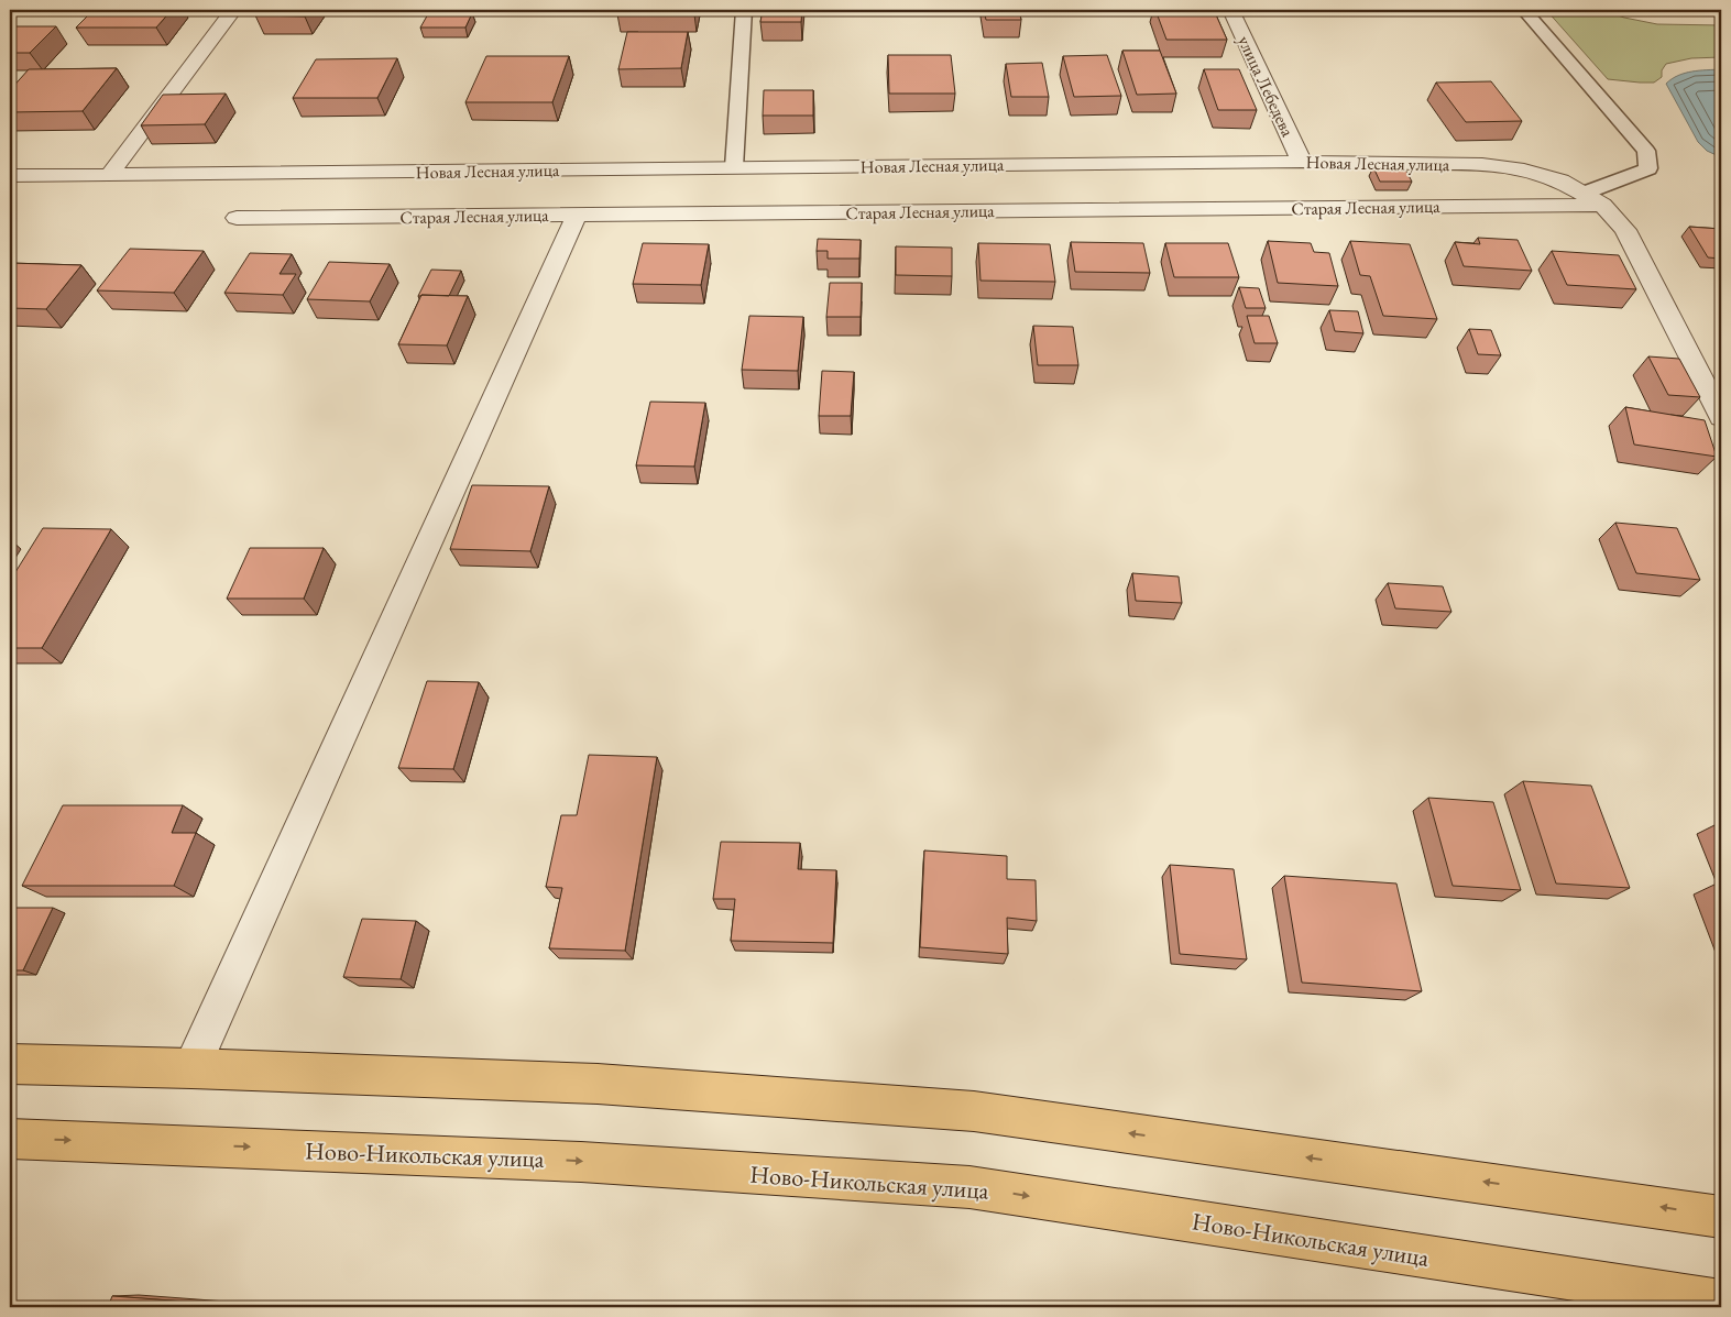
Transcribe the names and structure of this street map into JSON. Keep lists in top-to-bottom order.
{
  "streets": {
    "main road": ["Ново-Никольская улица"],
    "street": ["улица Лебедева", "Новая Лесная улица", "Старая Лесная улица"]
  },
  "crossings": [
    ["улица Лебедева", "Новая Лесная улица"],
    ["Новая Лесная улица", "Старая Лесная улица"]
  ]
}
